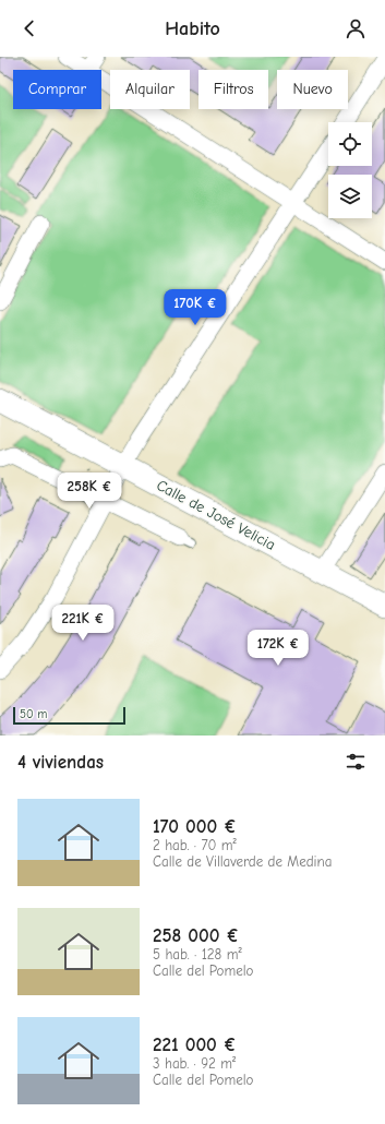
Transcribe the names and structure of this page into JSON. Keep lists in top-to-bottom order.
{
  "streets": {
    "street": ["Calle de José Velicia"]
  },
  "scale_bar": "50 m",
  "page": {
    "header": "Habito",
    "chip": [
      "Comprar",
      "Alquilar",
      "Filtros",
      "Nuevo"
    ],
    "price": [
      "170K €",
      "258K €",
      "221K €",
      "172K €"
    ],
    "scale": "50 m",
    "heading": "4 viviendas",
    "list": [
      {
        "name": "170 000 €",
        "note": "2 hab. · 70 m² · Calle de Villaverde de Medina"
      },
      {
        "name": "258 000 €",
        "note": "5 hab. · 128 m² · Calle del Pomelo"
      },
      {
        "name": "221 000 €",
        "note": "3 hab. · 92 m² · Calle del Pomelo"
      }
    ]
  }
}
